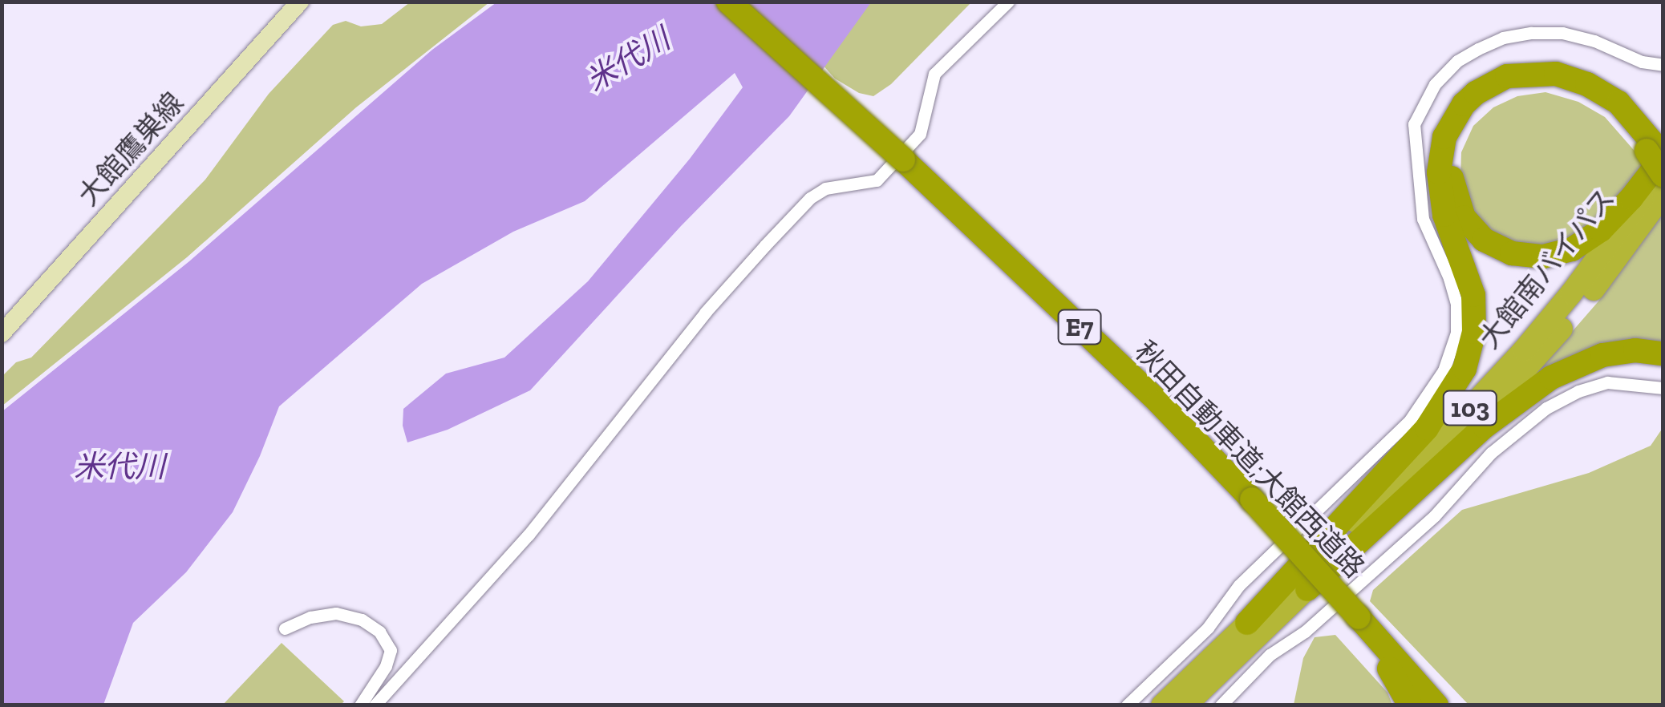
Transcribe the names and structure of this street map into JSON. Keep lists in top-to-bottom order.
{
  "streets": {
    "highway": [
      "大館南バイパス",
      "E7",
      "103",
      "秋田自動車道;大館西道路"
    ],
    "main road": ["大館鷹巣線"]
  },
  "water": ["米代川"]
}
